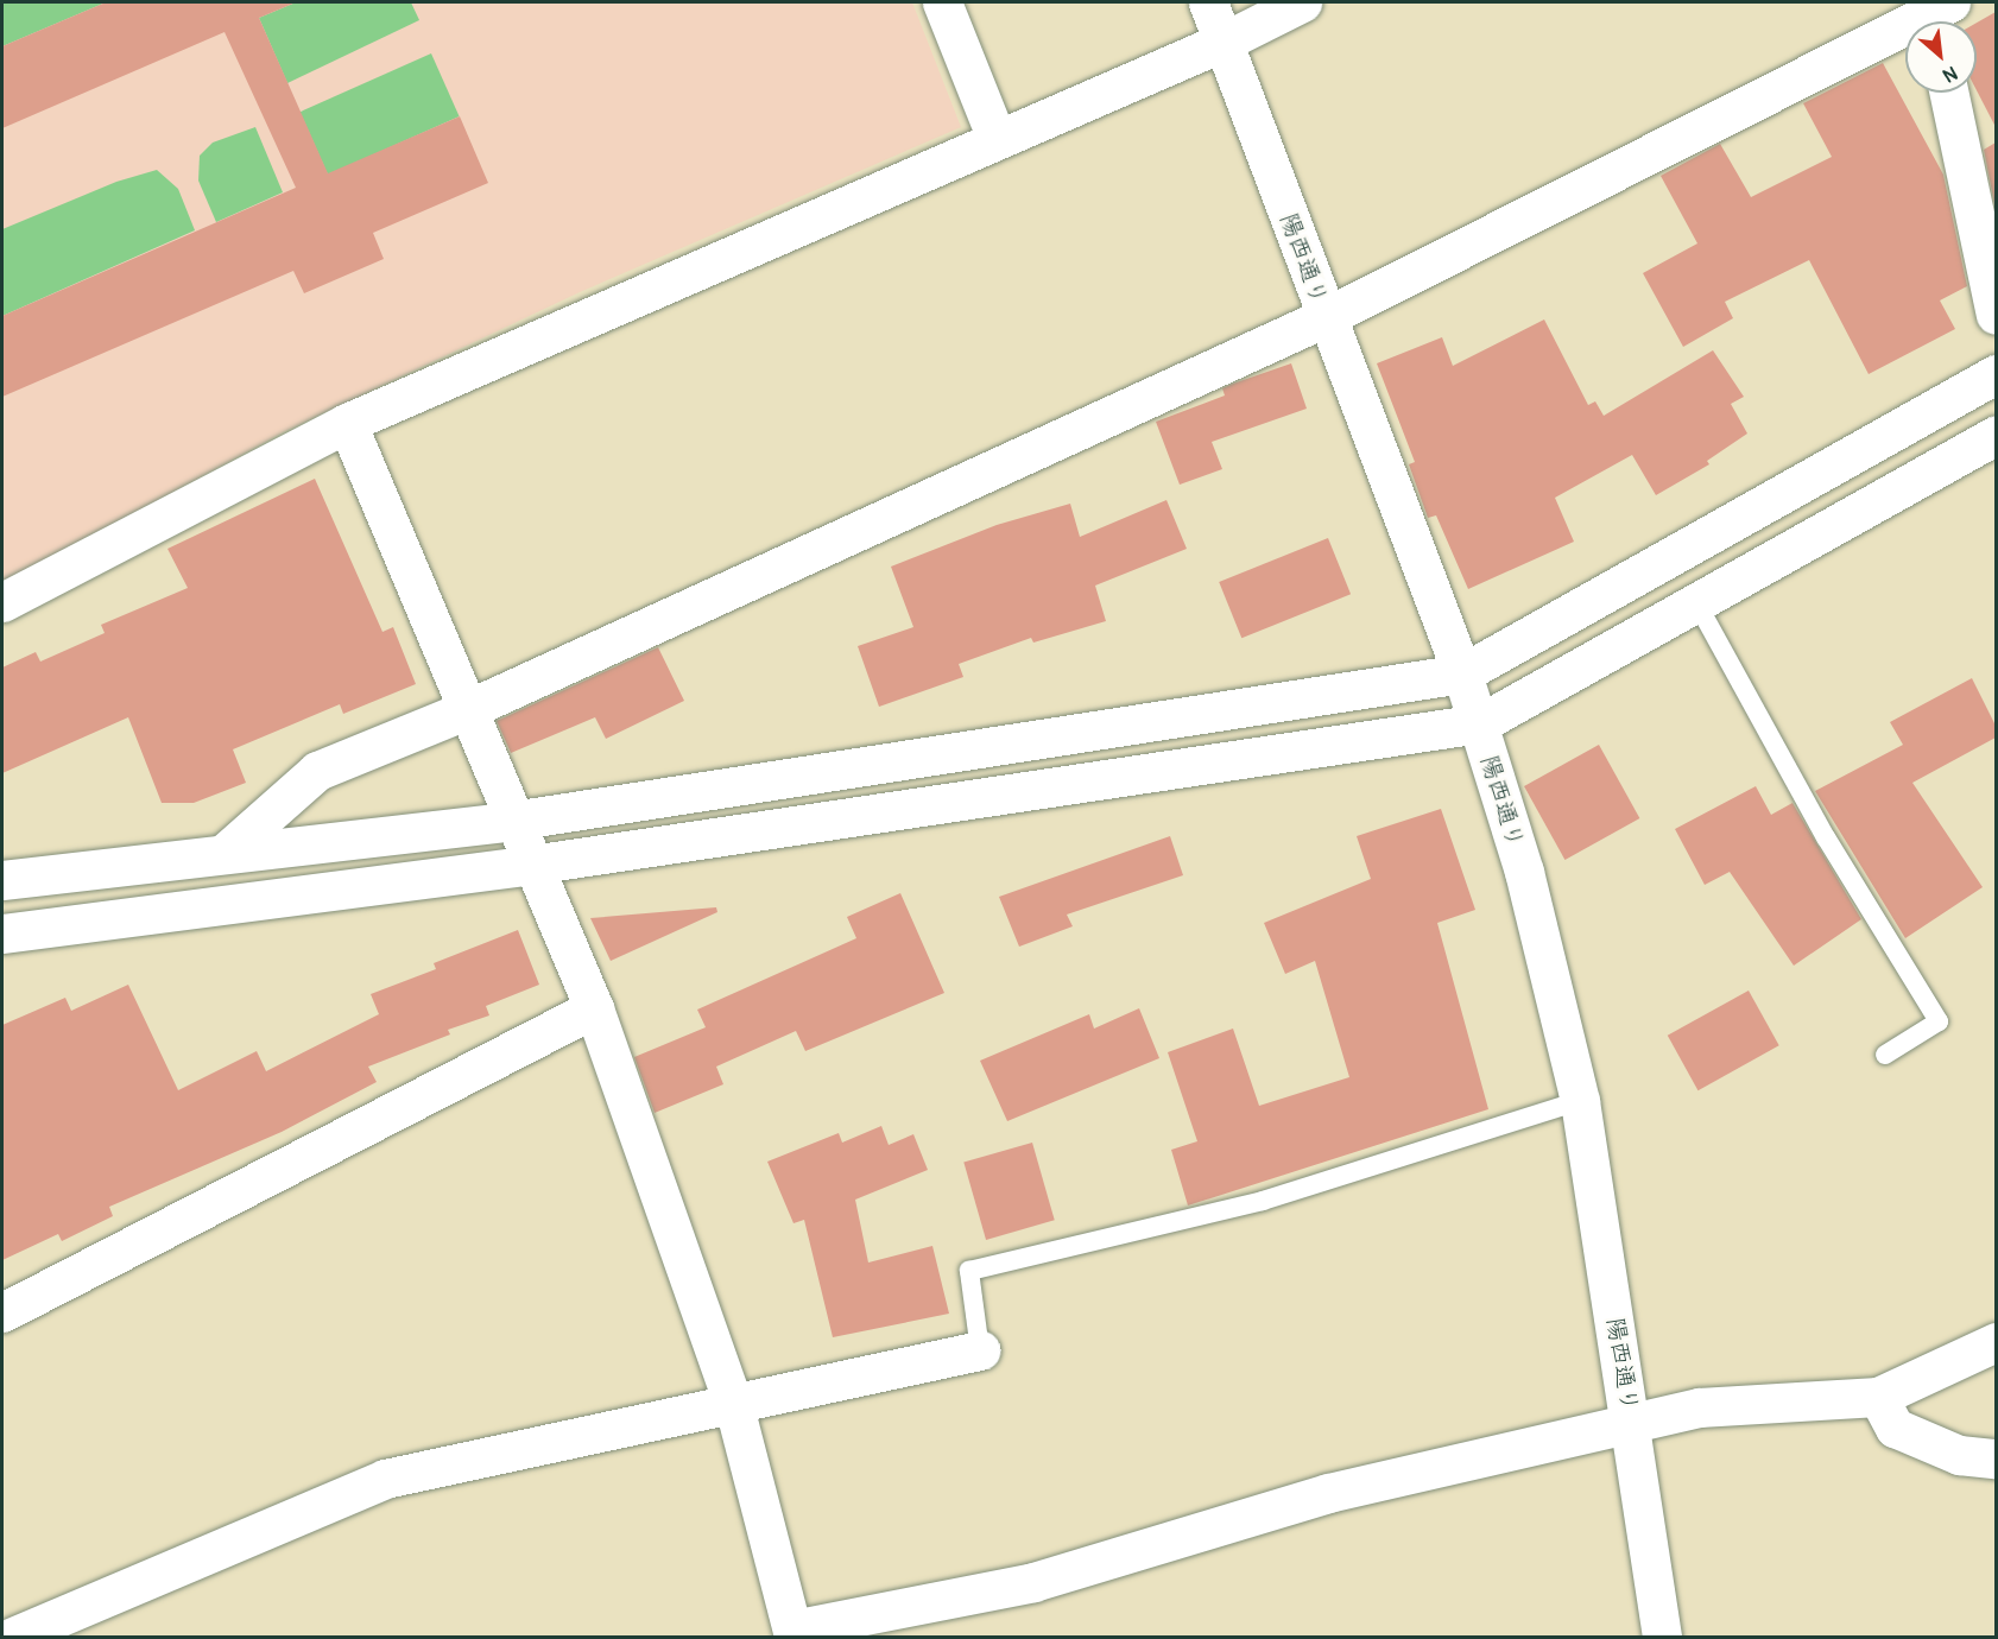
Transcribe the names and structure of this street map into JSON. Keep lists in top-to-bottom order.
{
  "streets": {
    "street": ["陽西通り"]
  },
  "north": "bottom right"
}
